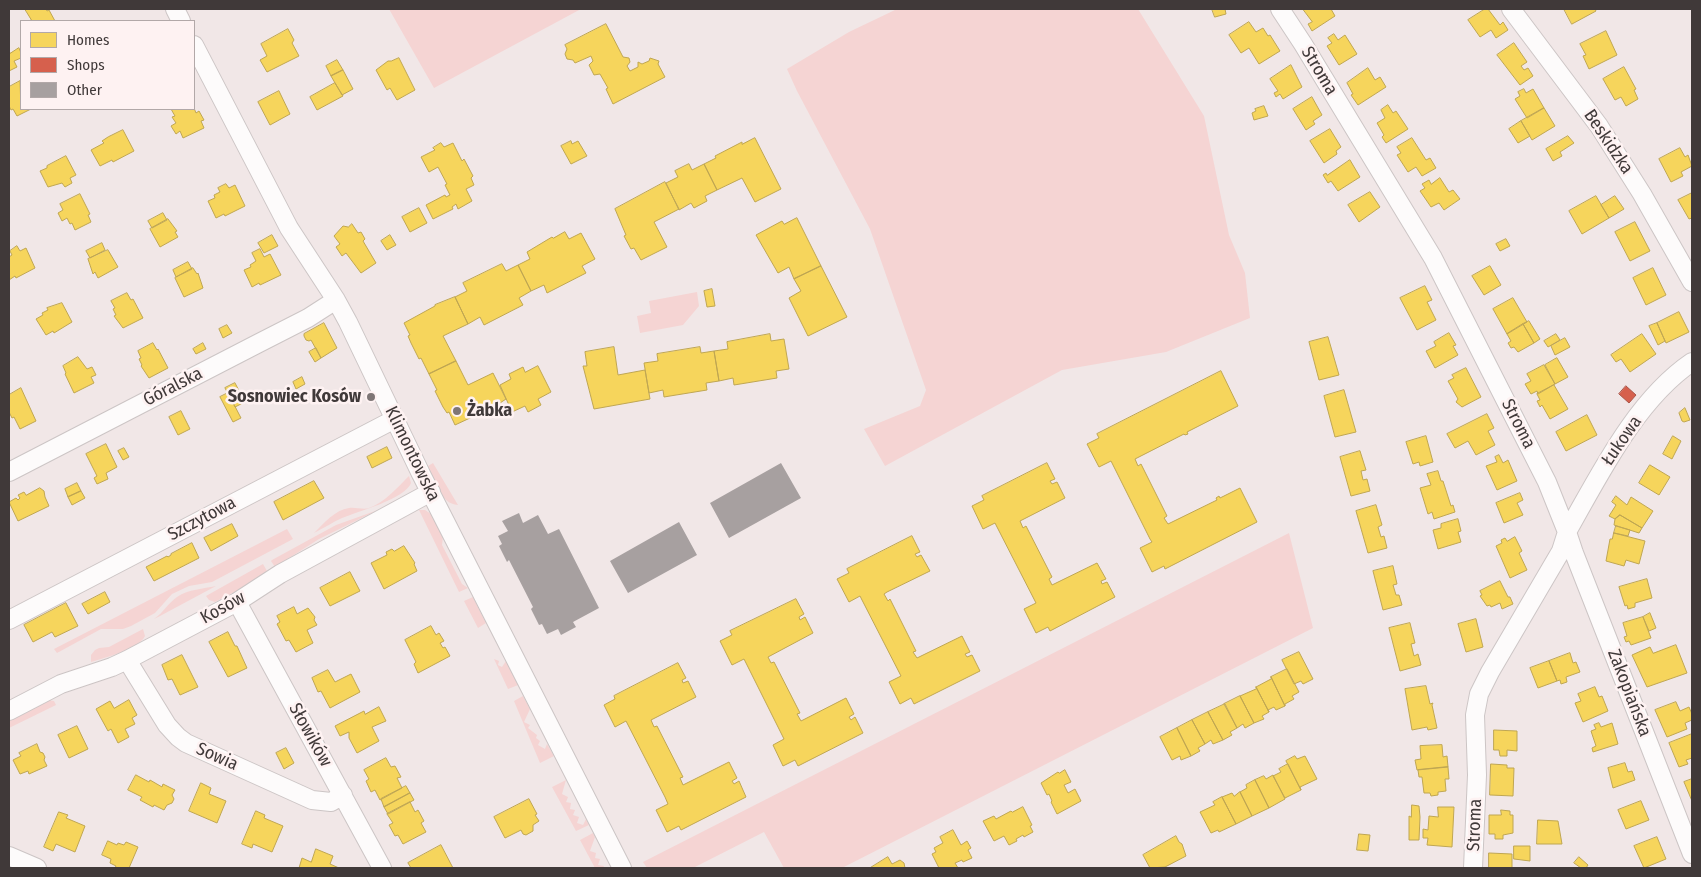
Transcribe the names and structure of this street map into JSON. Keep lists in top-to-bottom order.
{
  "streets": {
    "street": [
      "Stroma",
      "Beskidzka",
      "Góralska",
      "Łukowa",
      "Klimontowska",
      "Szczytowa",
      "Kosów",
      "Zakopiańska",
      "Słowików",
      "Sowia"
    ]
  },
  "crossings": [
    ["Stroma", "Łukowa"],
    ["Stroma", "Zakopiańska"],
    ["Góralska", "Klimontowska"],
    ["Łukowa", "Zakopiańska"],
    ["Klimontowska", "Szczytowa"],
    ["Klimontowska", "Kosów"],
    ["Kosów", "Słowików"],
    ["Kosów", "Sowia"],
    ["Słowików", "Sowia"]
  ],
  "places": ["Sosnowiec Kosów", "Żabka"],
  "legend": ["Homes", "Shops", "Other"]
}
